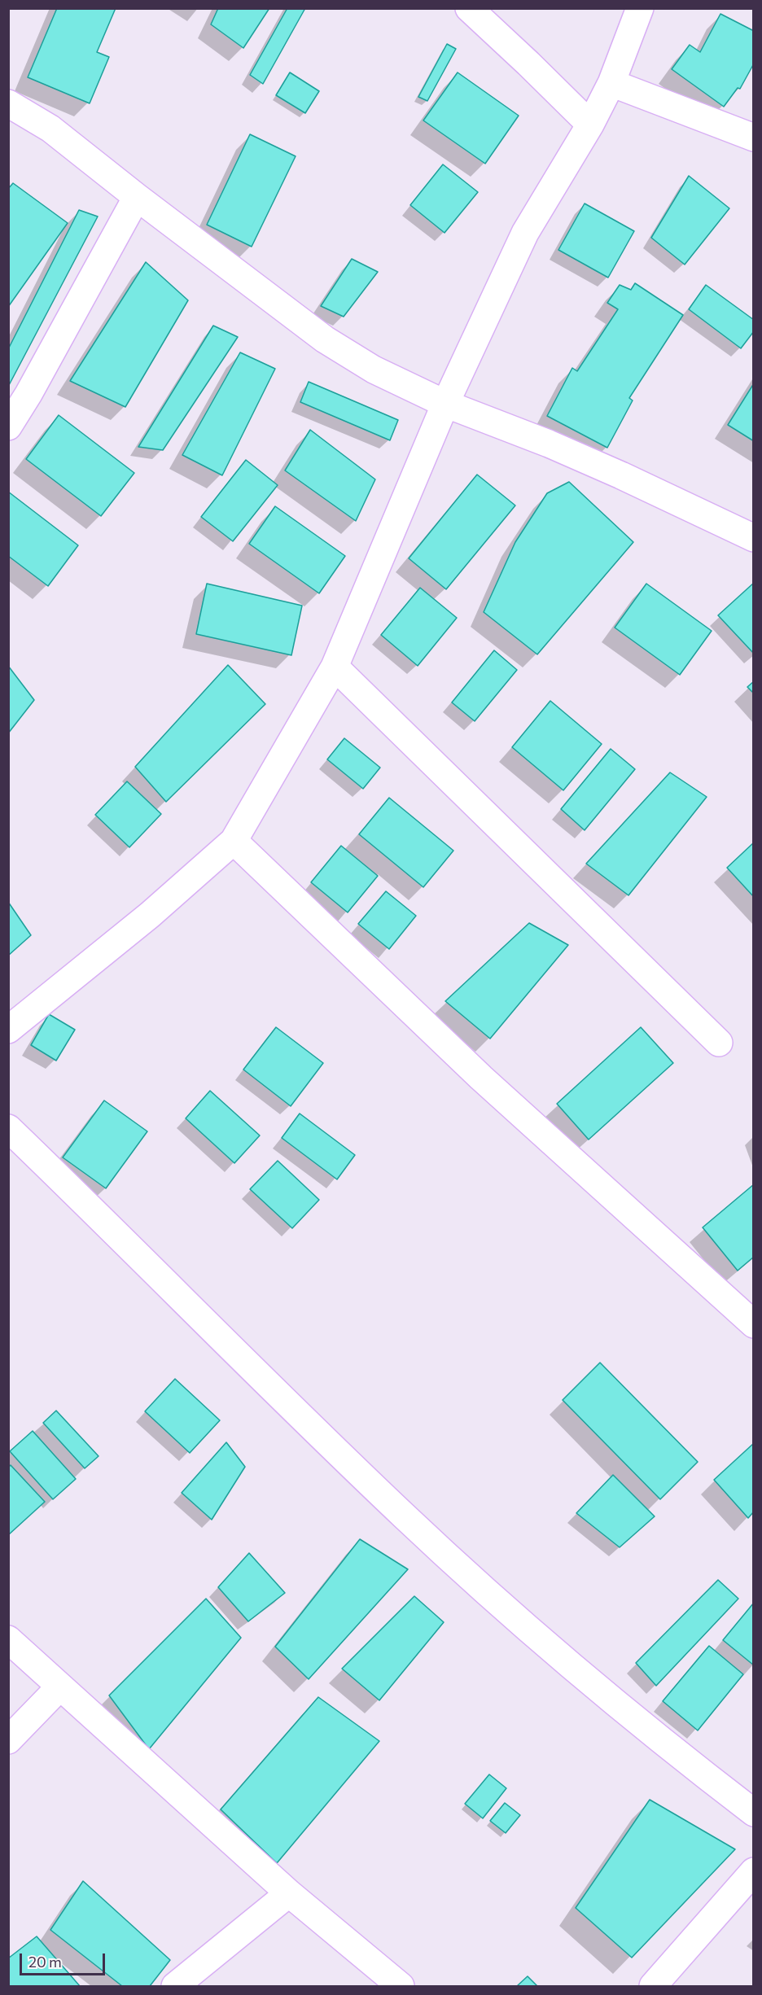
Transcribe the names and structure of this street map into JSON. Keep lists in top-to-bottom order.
{
  "scale_bar": "20 m"
}
